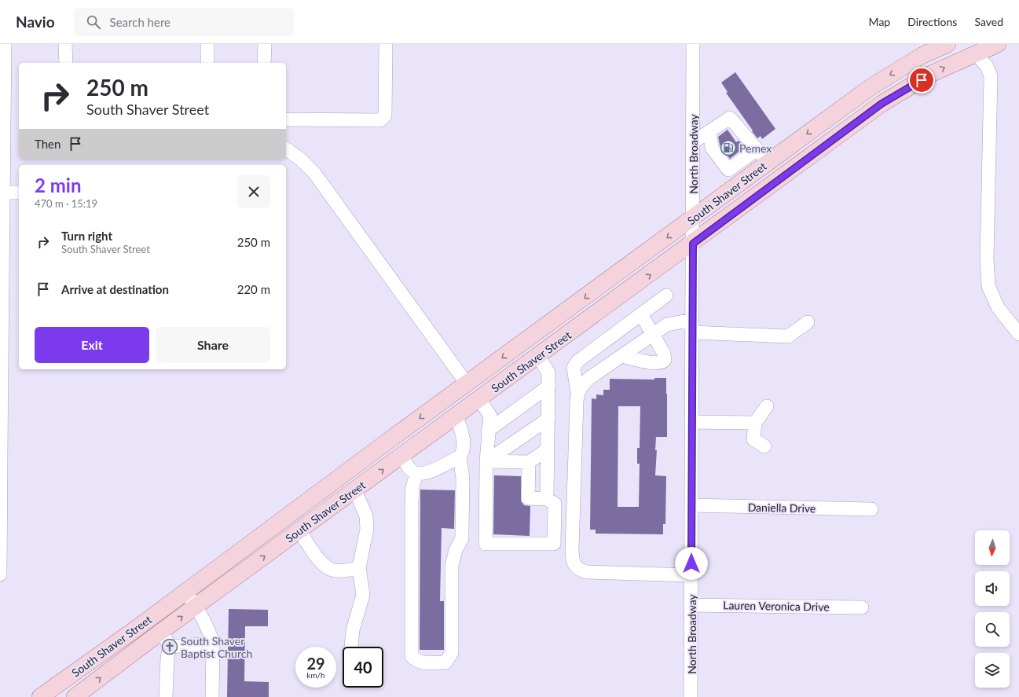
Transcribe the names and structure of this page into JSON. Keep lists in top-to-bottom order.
{
  "streets": {
    "main road": ["South Shaver Street"],
    "street": ["North Broadway", "Daniella Drive", "Lauren Veronica Drive"]
  },
  "crossings": [
    ["North Broadway", "South Shaver Street"],
    ["North Broadway", "Daniella Drive"],
    ["North Broadway", "Lauren Veronica Drive"]
  ],
  "places": {
    "fuel station": ["Pemex"],
    "church": ["South Shaver Baptist Church"]
  },
  "north": "bottom",
  "page": {
    "header": "Navio",
    "search": "Search here",
    "nav": ["Map", "Directions", "Saved"],
    "turn": ["250 m", "South Shaver Street"],
    "then": "Then",
    "heading": ["2 min", "470 m · 15:19"],
    "list": [
      {
        "name": "Turn right",
        "note": "South Shaver Street",
        "value": "250 m"
      },
      {
        "name": "Arrive at destination",
        "value": "220 m"
      }
    ],
    "buttons": ["Exit", "Share"],
    "speed": "29 km/h",
    "limit": "40"
  }
}
